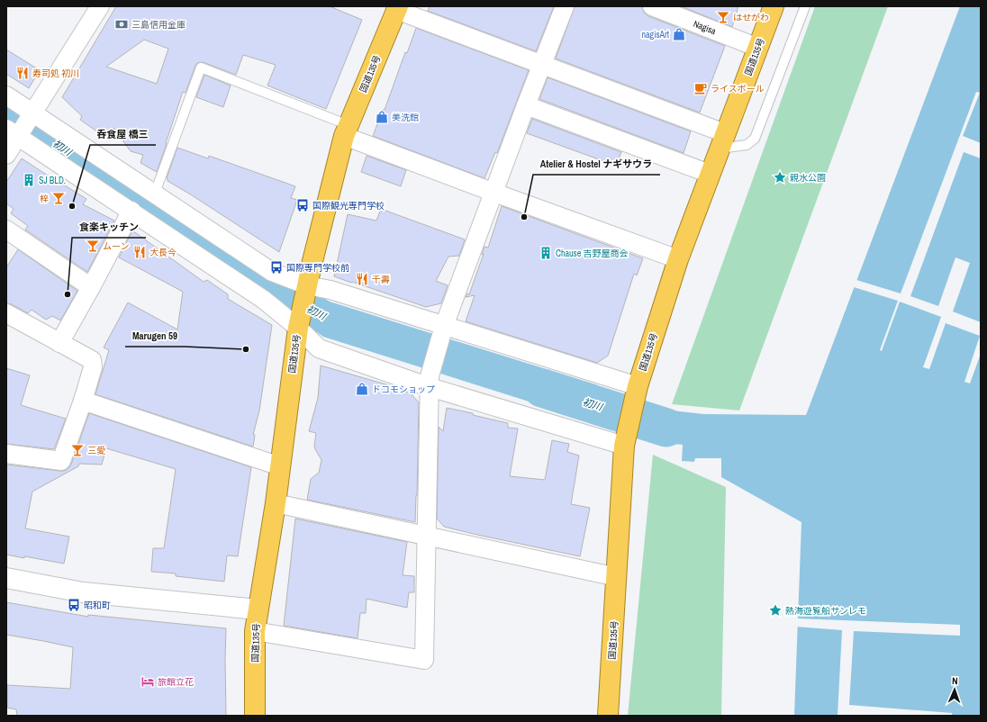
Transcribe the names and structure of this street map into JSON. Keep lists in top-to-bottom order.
{
  "streets": {
    "highway": ["国道135号"],
    "street": ["Nagisa"]
  },
  "crossings": [
    ["Nagisa", "国道135号"]
  ],
  "water": ["初川"],
  "places": {
    "bar": [
      "はせがわ",
      "梓",
      "ムーン",
      "三愛"
    ],
    "bank": ["三島信用金庫"],
    "shop": ["nagisArt", "美洗館", "ドコモショップ"],
    "restaurant": ["寿司処 初川", "大長今", "千壽"],
    "cafe": ["ライスボール"],
    "place": ["親水公園", "熱海遊覧船サンレモ"],
    "building": ["SJ BLD.", "Chause 吉野屋商会"],
    "bus stop": ["国際観光専門学校", "国際専門学校前", "昭和町"],
    "other": [
      "呑食屋 橋三",
      "Atelier & Hostel ナギサウラ",
      "食楽キッチン",
      "Marugen 59"
    ],
    "hotel": ["旅館立花"]
  },
  "north": "top"
}
